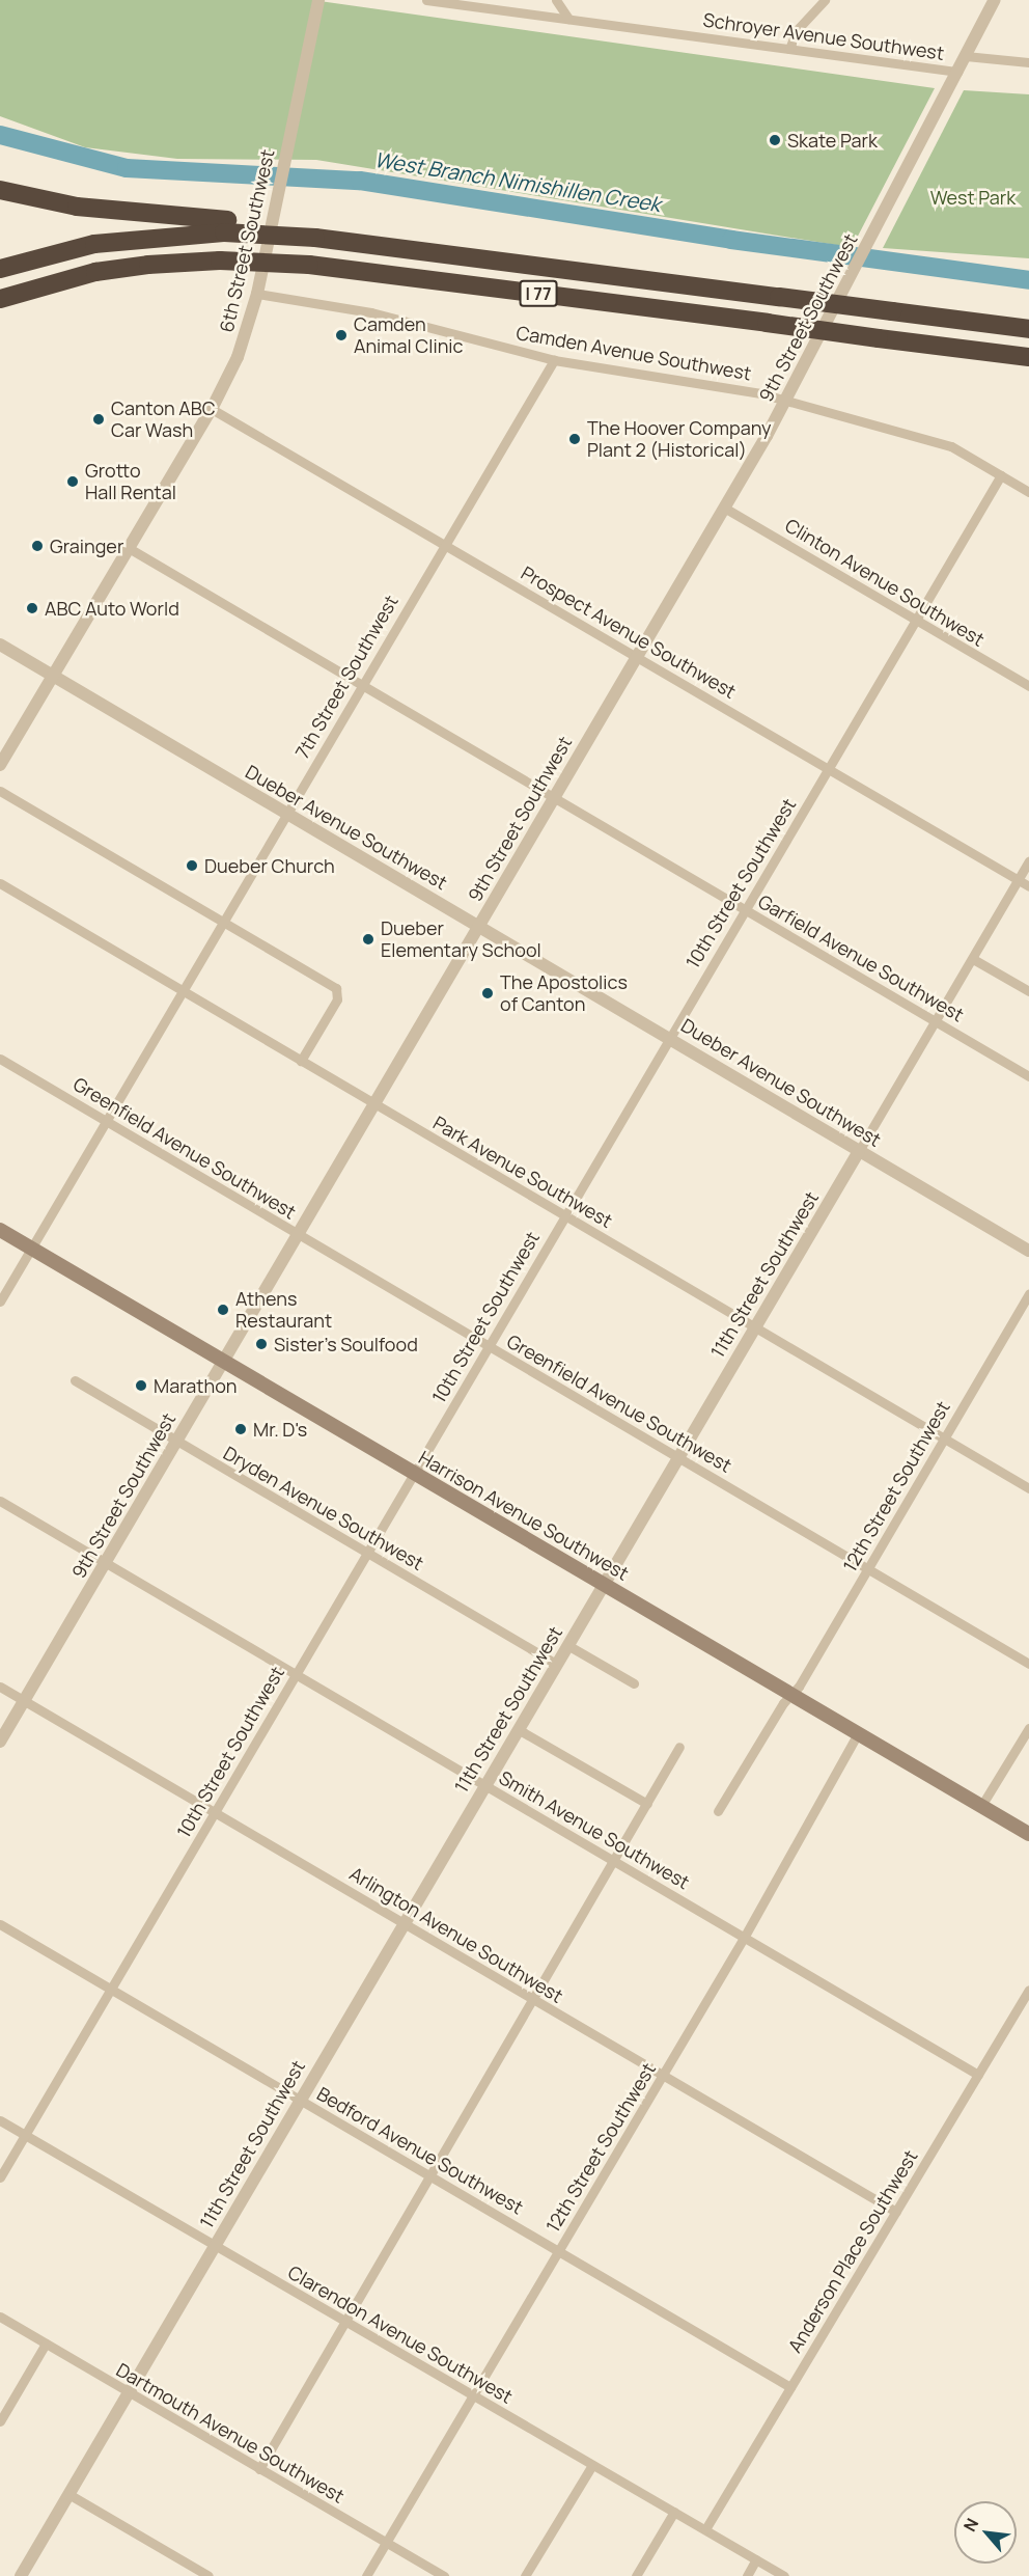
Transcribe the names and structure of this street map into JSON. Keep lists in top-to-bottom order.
{
  "streets": {
    "highway": ["I 77"],
    "main road": ["Harrison Avenue Southwest"],
    "street": [
      "Schroyer Avenue Southwest",
      "6th Street Southwest",
      "9th Street Southwest",
      "Camden Avenue Southwest",
      "Clinton Avenue Southwest",
      "Prospect Avenue Southwest",
      "7th Street Southwest",
      "Dueber Avenue Southwest",
      "10th Street Southwest",
      "Garfield Avenue Southwest",
      "Greenfield Avenue Southwest",
      "Park Avenue Southwest",
      "11th Street Southwest",
      "12th Street Southwest",
      "Dryden Avenue Southwest",
      "Smith Avenue Southwest",
      "Arlington Avenue Southwest",
      "Bedford Avenue Southwest",
      "Anderson Place Southwest",
      "Clarendon Avenue Southwest",
      "Dartmouth Avenue Southwest"
    ]
  },
  "crossings": [
    ["Schroyer Avenue Southwest", "9th Street Southwest"],
    ["6th Street Southwest", "Camden Avenue Southwest"],
    ["6th Street Southwest", "Prospect Avenue Southwest"],
    ["6th Street Southwest", "Dueber Avenue Southwest"],
    ["6th Street Southwest", "Garfield Avenue Southwest"],
    ["9th Street Southwest", "Camden Avenue Southwest"],
    ["9th Street Southwest", "Clinton Avenue Southwest"],
    ["9th Street Southwest", "Prospect Avenue Southwest"],
    ["9th Street Southwest", "Dueber Avenue Southwest"],
    ["9th Street Southwest", "Garfield Avenue Southwest"],
    ["9th Street Southwest", "Greenfield Avenue Southwest"],
    ["9th Street Southwest", "Park Avenue Southwest"],
    ["9th Street Southwest", "Dryden Avenue Southwest"],
    ["9th Street Southwest", "Harrison Avenue Southwest"],
    ["9th Street Southwest", "Smith Avenue Southwest"],
    ["9th Street Southwest", "Arlington Avenue Southwest"],
    ["Camden Avenue Southwest", "7th Street Southwest"],
    ["Camden Avenue Southwest", "10th Street Southwest"],
    ["Clinton Avenue Southwest", "10th Street Southwest"],
    ["Prospect Avenue Southwest", "7th Street Southwest"],
    ["Prospect Avenue Southwest", "10th Street Southwest"],
    ["Prospect Avenue Southwest", "11th Street Southwest"],
    ["7th Street Southwest", "Dueber Avenue Southwest"],
    ["7th Street Southwest", "Garfield Avenue Southwest"],
    ["7th Street Southwest", "Greenfield Avenue Southwest"],
    ["7th Street Southwest", "Park Avenue Southwest"],
    ["7th Street Southwest", "Harrison Avenue Southwest"],
    ["Dueber Avenue Southwest", "10th Street Southwest"],
    ["Dueber Avenue Southwest", "11th Street Southwest"],
    ["10th Street Southwest", "Garfield Avenue Southwest"],
    ["10th Street Southwest", "Greenfield Avenue Southwest"],
    ["10th Street Southwest", "Park Avenue Southwest"],
    ["10th Street Southwest", "Dryden Avenue Southwest"],
    ["10th Street Southwest", "Harrison Avenue Southwest"],
    ["10th Street Southwest", "Smith Avenue Southwest"],
    ["10th Street Southwest", "Arlington Avenue Southwest"],
    ["10th Street Southwest", "Bedford Avenue Southwest"],
    ["10th Street Southwest", "Clarendon Avenue Southwest"],
    ["Garfield Avenue Southwest", "11th Street Southwest"],
    ["Greenfield Avenue Southwest", "11th Street Southwest"],
    ["Greenfield Avenue Southwest", "12th Street Southwest"],
    ["Park Avenue Southwest", "11th Street Southwest"],
    ["Park Avenue Southwest", "12th Street Southwest"],
    ["11th Street Southwest", "Dryden Avenue Southwest"],
    ["11th Street Southwest", "Harrison Avenue Southwest"],
    ["11th Street Southwest", "Smith Avenue Southwest"],
    ["11th Street Southwest", "Arlington Avenue Southwest"],
    ["11th Street Southwest", "Bedford Avenue Southwest"],
    ["11th Street Southwest", "Clarendon Avenue Southwest"],
    ["11th Street Southwest", "Dartmouth Avenue Southwest"],
    ["12th Street Southwest", "Harrison Avenue Southwest"],
    ["12th Street Southwest", "Smith Avenue Southwest"],
    ["12th Street Southwest", "Arlington Avenue Southwest"],
    ["12th Street Southwest", "Bedford Avenue Southwest"],
    ["12th Street Southwest", "Clarendon Avenue Southwest"],
    ["12th Street Southwest", "Dartmouth Avenue Southwest"],
    ["Smith Avenue Southwest", "Anderson Place Southwest"],
    ["Arlington Avenue Southwest", "Anderson Place Southwest"],
    ["Bedford Avenue Southwest", "Anderson Place Southwest"],
    ["Anderson Place Southwest", "Clarendon Avenue Southwest"]
  ],
  "water": ["West Branch Nimishillen Creek"],
  "parks": ["West Park"],
  "places": [
    "Skate Park",
    "Camden Animal Clinic",
    "Canton ABC Car Wash",
    "The Hoover Company Plant 2 (Historical)",
    "Grotto Hall Rental",
    "Grainger",
    "ABC Auto World",
    "Dueber Church",
    "Dueber Elementary School",
    "The Apostolics of Canton",
    "Athens Restaurant",
    "Sister's Soulfood",
    "Marathon",
    "Mr. D's"
  ],
  "north": "top left"
}
